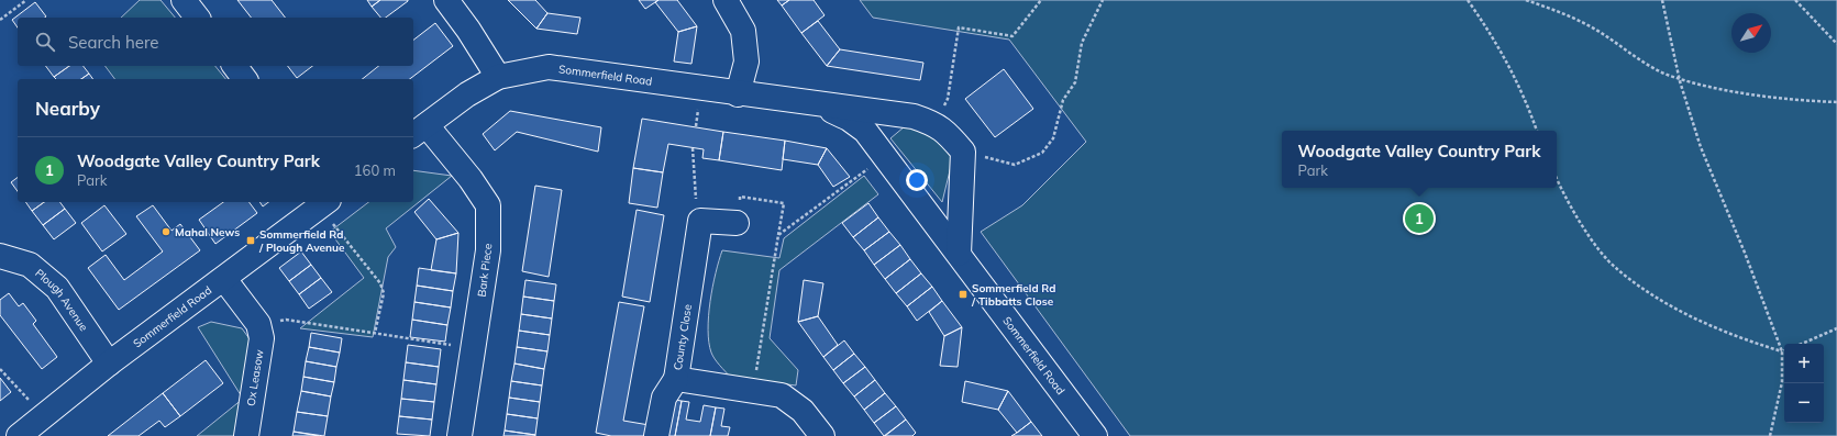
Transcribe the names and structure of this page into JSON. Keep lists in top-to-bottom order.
{
  "streets": {
    "street": [
      "Sommerfield Road",
      "Bark Piece",
      "Plough Avenue",
      "County Close",
      "Ox Leasow"
    ]
  },
  "crossings": [
    ["Sommerfield Road", "Bark Piece"],
    ["Sommerfield Road", "Plough Avenue"]
  ],
  "places": {
    "other": ["Mahal News"],
    "transit": ["Sommerfield Rd / Plough Avenue", "Sommerfield Rd / Tibbatts Close"]
  },
  "north": "top right",
  "page": {
    "search": "Search here",
    "heading": "Nearby",
    "popup": ["Woodgate Valley Country Park", "Park"],
    "list": [
      {
        "mark": "1",
        "name": "Woodgate Valley Country Park",
        "note": "Park",
        "value": "160 m"
      }
    ],
    "pins": "1",
    "map_buttons": ["+", "−"]
  }
}
